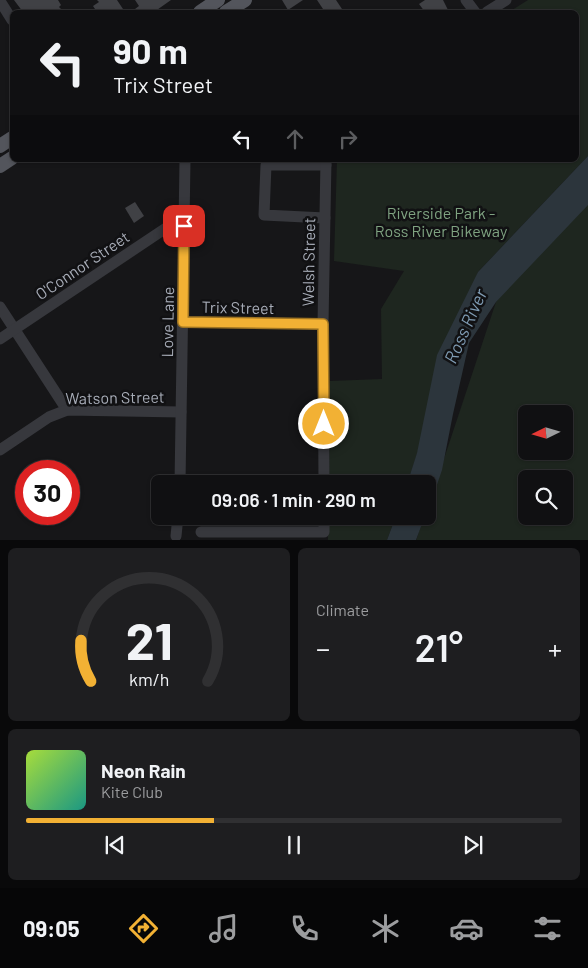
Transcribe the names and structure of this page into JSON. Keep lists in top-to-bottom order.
{
  "streets": {
    "street": [
      "Welsh Street",
      "O'Connor Street",
      "Trix Street",
      "Love Lane",
      "Watson Street"
    ]
  },
  "crossings": [
    ["Welsh Street", "Trix Street"],
    ["O'Connor Street", "Love Lane"],
    ["Trix Street", "Love Lane"],
    ["Love Lane", "Watson Street"]
  ],
  "water": ["Ross River"],
  "parks": ["Riverside Park - Ross River Bikeway"],
  "north": "left",
  "page": {
    "turn": ["90 m", "Trix Street"],
    "limit": "30",
    "trip": "09:06 · 1 min · 290 m",
    "tile": "Climate",
    "heat": ["−", "21°", "+"],
    "song": ["Neon Rain", "Kite Club"],
    "tabs": "09:05",
    "gauge": ["21", "km/h"]
  }
}
